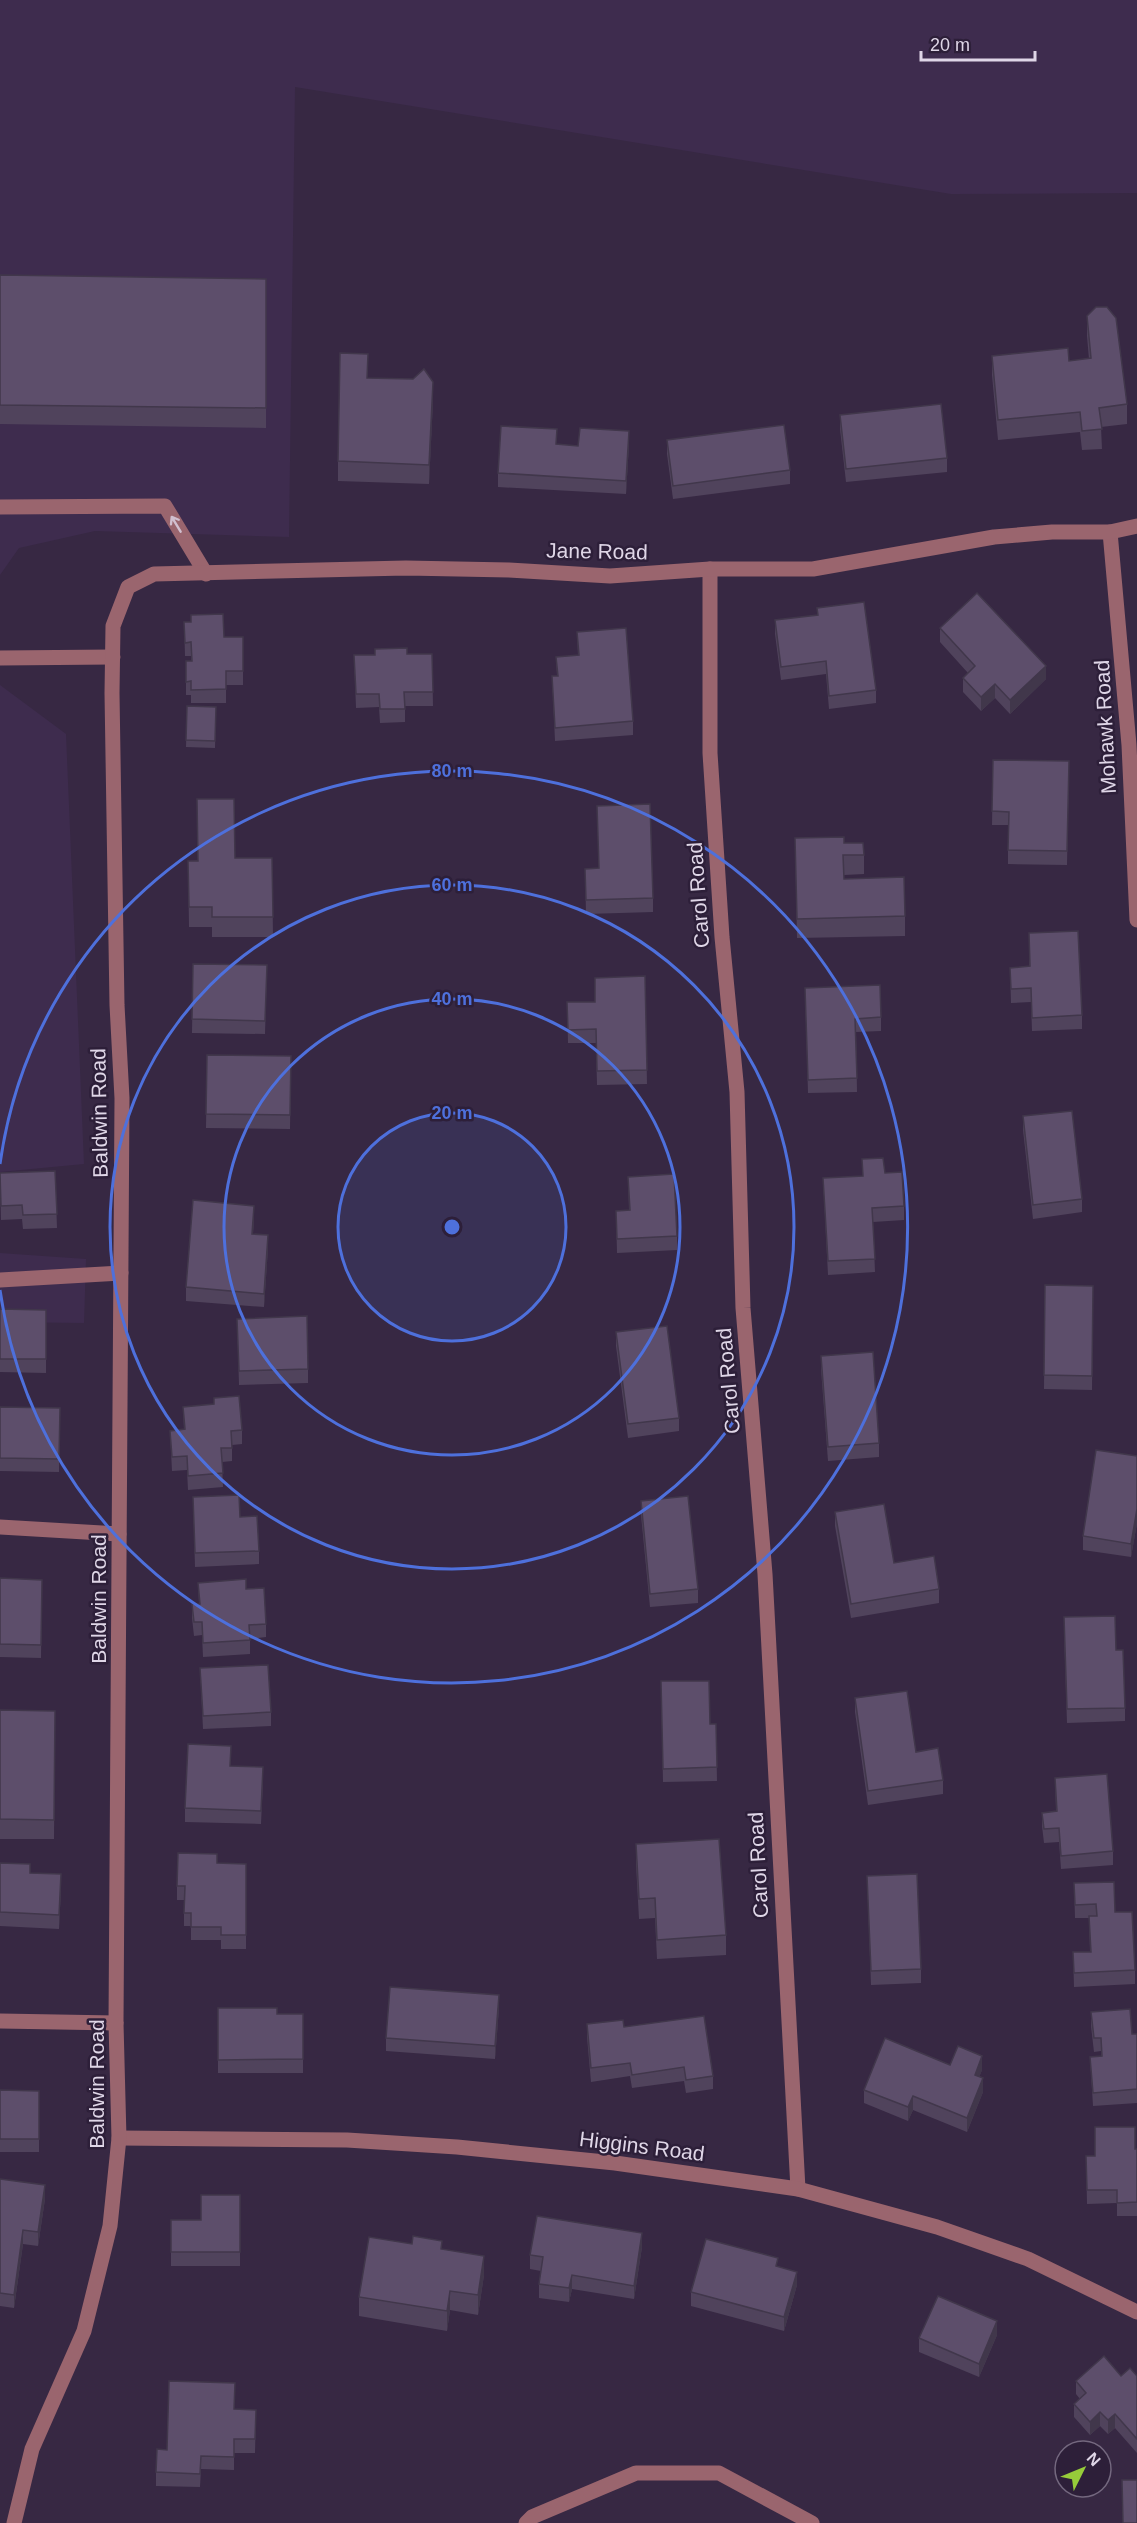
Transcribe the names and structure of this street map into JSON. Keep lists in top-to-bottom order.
{
  "streets": {
    "street": [
      "Jane Road",
      "Mohawk Road",
      "Carol Road",
      "Baldwin Road",
      "Higgins Road"
    ]
  },
  "crossings": [
    ["Jane Road", "Mohawk Road"],
    ["Jane Road", "Carol Road"],
    ["Jane Road", "Baldwin Road"],
    ["Carol Road", "Higgins Road"],
    ["Baldwin Road", "Higgins Road"]
  ],
  "scale_bar": "20 m",
  "north": "top right",
  "rings": [
    "80 m",
    "60 m",
    "40 m",
    "20 m"
  ]
}
